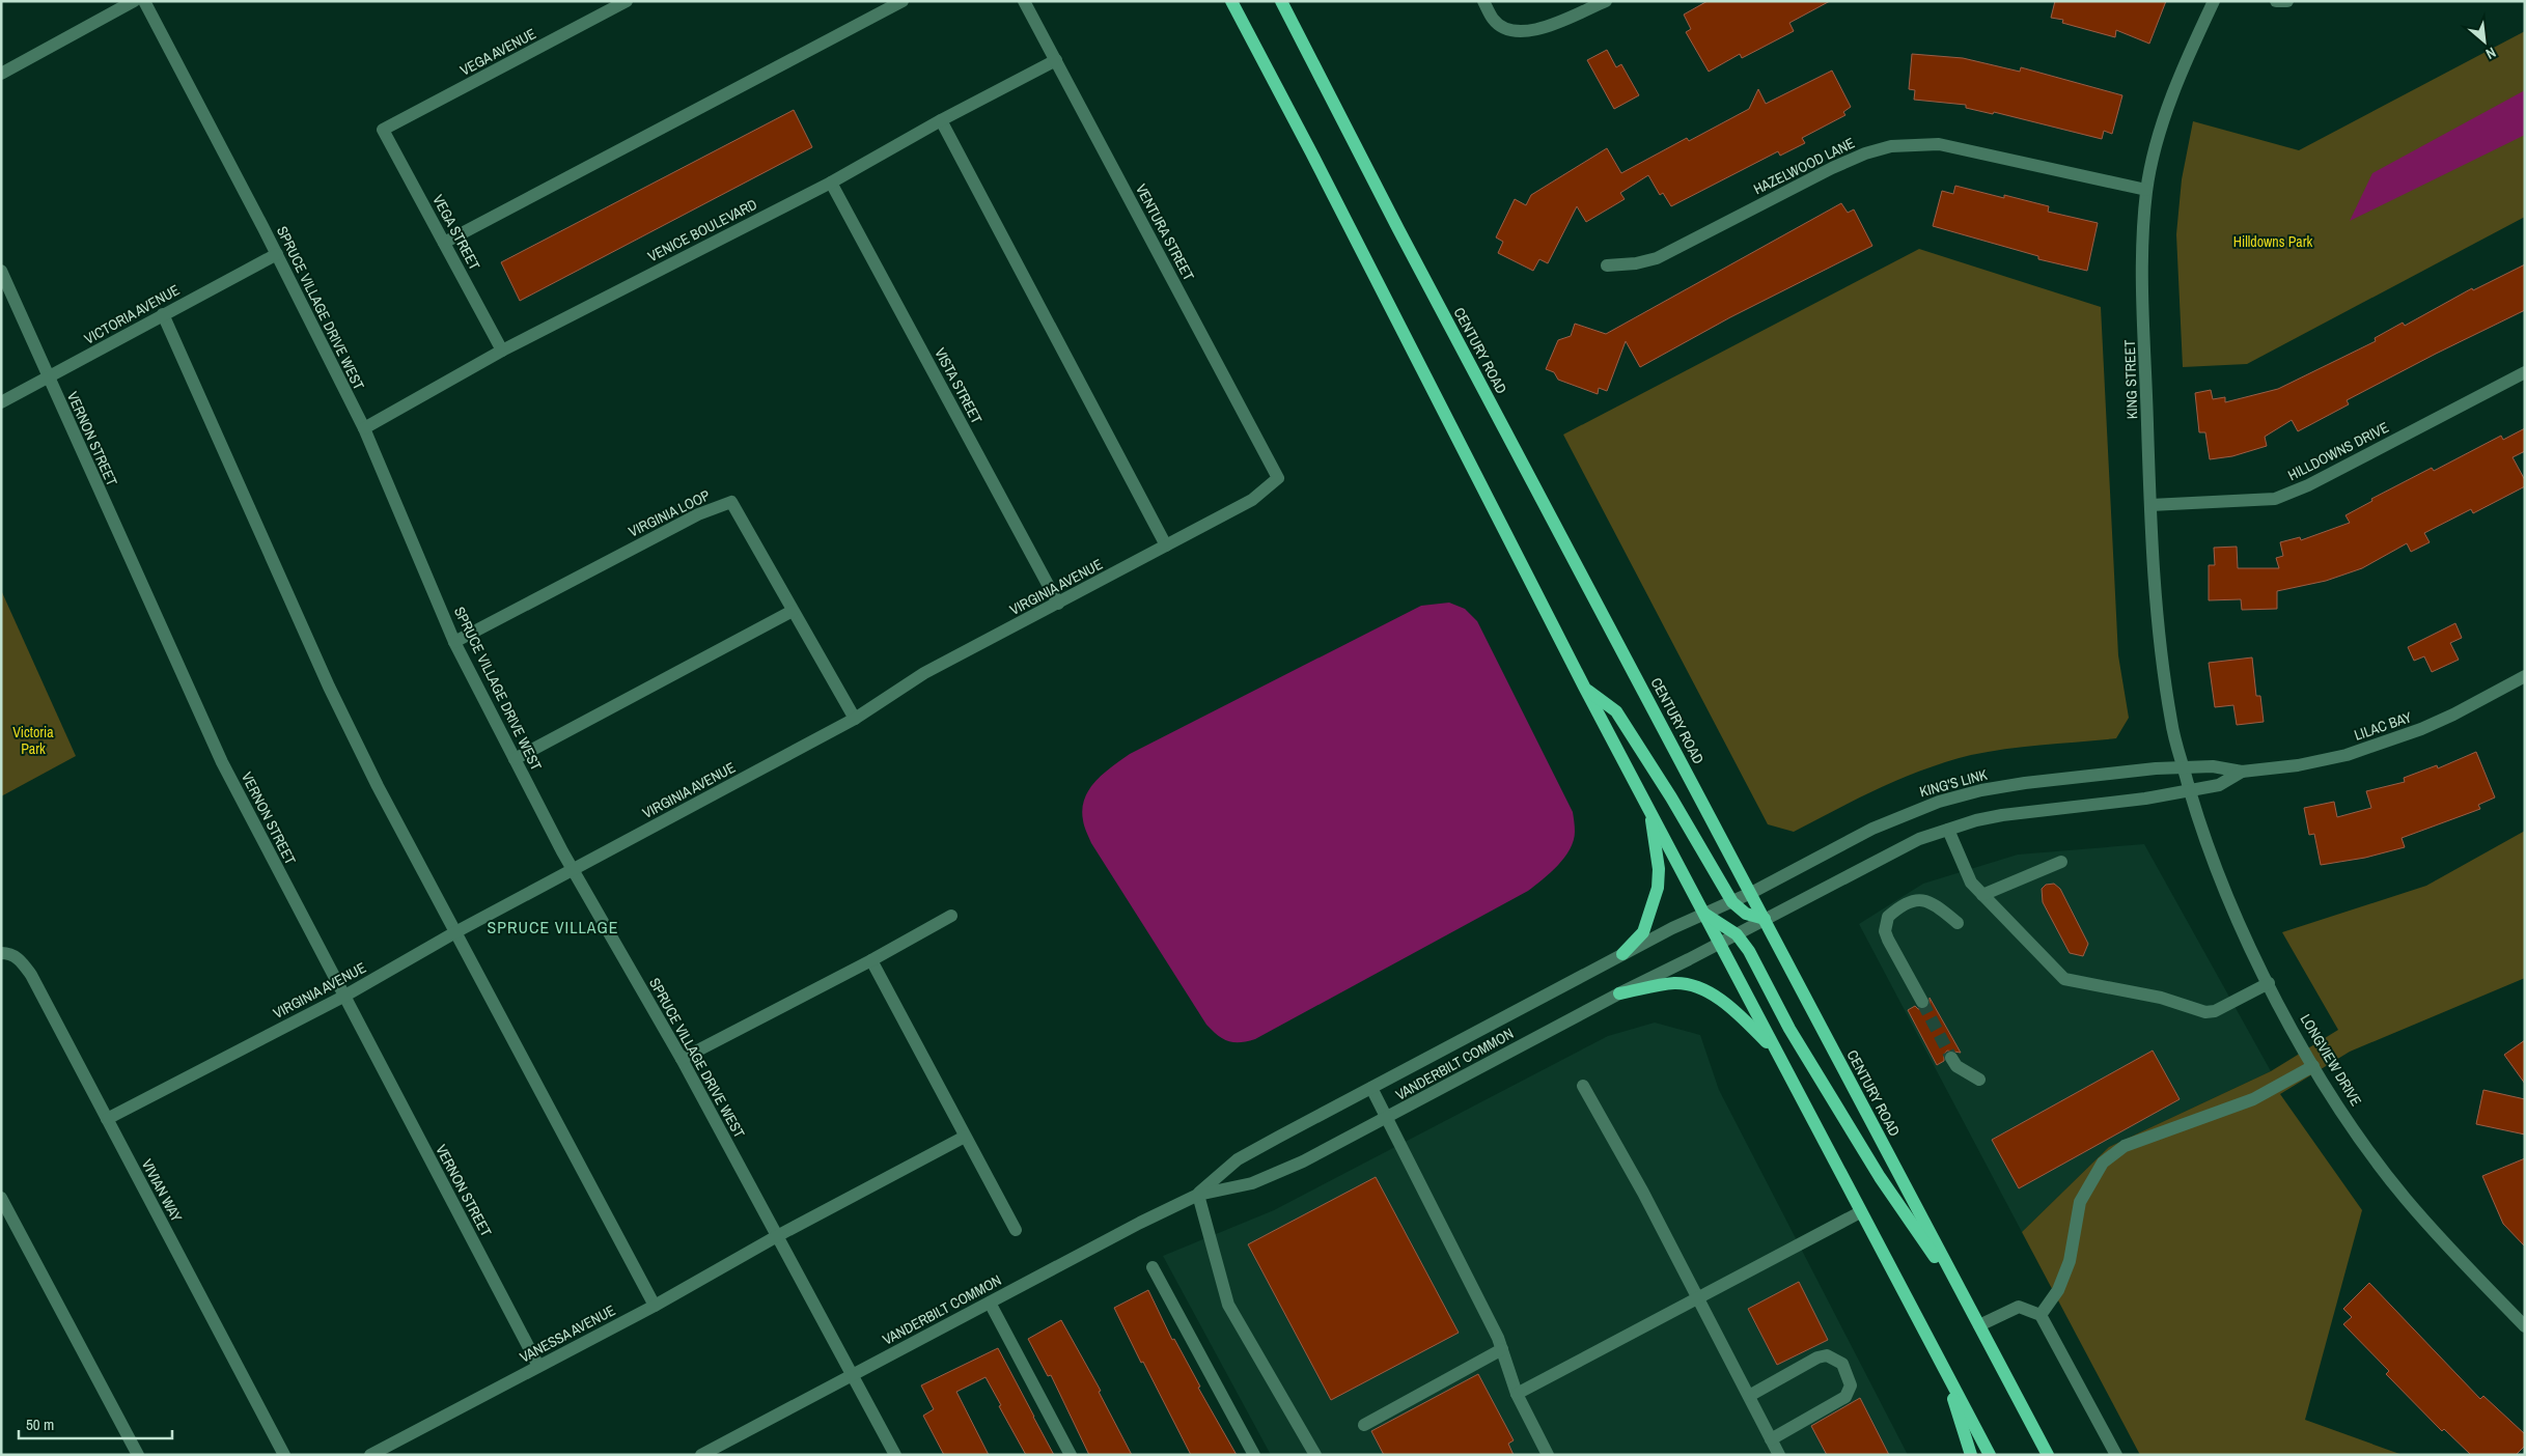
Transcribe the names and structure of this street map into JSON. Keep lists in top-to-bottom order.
{
  "streets": {
    "main road": ["CENTURY ROAD"],
    "street": [
      "VEGA AVENUE",
      "HAZELWOOD LANE",
      "VENICE BOULEVARD",
      "VEGA STREET",
      "VENTURA STREET",
      "SPRUCE VILLAGE DRIVE WEST",
      "VICTORIA AVENUE",
      "KING STREET",
      "VISTA STREET",
      "VERNON STREET",
      "HILLDOWNS DRIVE",
      "VIRGINIA LOOP",
      "VIRGINIA AVENUE",
      "LILAC BAY",
      "KING'S LINK",
      "LONGVIEW DRIVE",
      "VANDERBILT COMMON",
      "VIVIAN WAY",
      "VANESSA AVENUE"
    ]
  },
  "crossings": [
    ["VEGA AVENUE", "VEGA STREET"],
    ["HAZELWOOD LANE", "KING STREET"],
    ["VENICE BOULEVARD", "VEGA STREET"],
    ["VENICE BOULEVARD", "VENTURA STREET"],
    ["VENICE BOULEVARD", "SPRUCE VILLAGE DRIVE WEST"],
    ["VENICE BOULEVARD", "VISTA STREET"],
    ["VENTURA STREET", "VIRGINIA AVENUE"],
    ["SPRUCE VILLAGE DRIVE WEST", "VICTORIA AVENUE"],
    ["SPRUCE VILLAGE DRIVE WEST", "VIRGINIA LOOP"],
    ["SPRUCE VILLAGE DRIVE WEST", "VIRGINIA AVENUE"],
    ["SPRUCE VILLAGE DRIVE WEST", "VANDERBILT COMMON"],
    ["SPRUCE VILLAGE DRIVE WEST", "VANESSA AVENUE"],
    ["VICTORIA AVENUE", "VERNON STREET"],
    ["CENTURY ROAD", "KING'S LINK"],
    ["CENTURY ROAD", "VANDERBILT COMMON"],
    ["KING STREET", "HILLDOWNS DRIVE"],
    ["KING STREET", "LILAC BAY"],
    ["KING STREET", "KING'S LINK"],
    ["KING STREET", "LONGVIEW DRIVE"],
    ["VISTA STREET", "VIRGINIA AVENUE"],
    ["VERNON STREET", "VIRGINIA AVENUE"],
    ["VERNON STREET", "VANESSA AVENUE"],
    ["VIRGINIA LOOP", "VIRGINIA AVENUE"],
    ["VIRGINIA AVENUE", "VIVIAN WAY"],
    ["LILAC BAY", "KING'S LINK"],
    ["LILAC BAY", "LONGVIEW DRIVE"],
    ["KING'S LINK", "LONGVIEW DRIVE"],
    ["KING'S LINK", "VANDERBILT COMMON"]
  ],
  "districts": ["SPRUCE VILLAGE"],
  "parks": ["Hilldowns Park", "Victoria Park"],
  "scale_bar": "50 m",
  "north": "bottom right"
}
